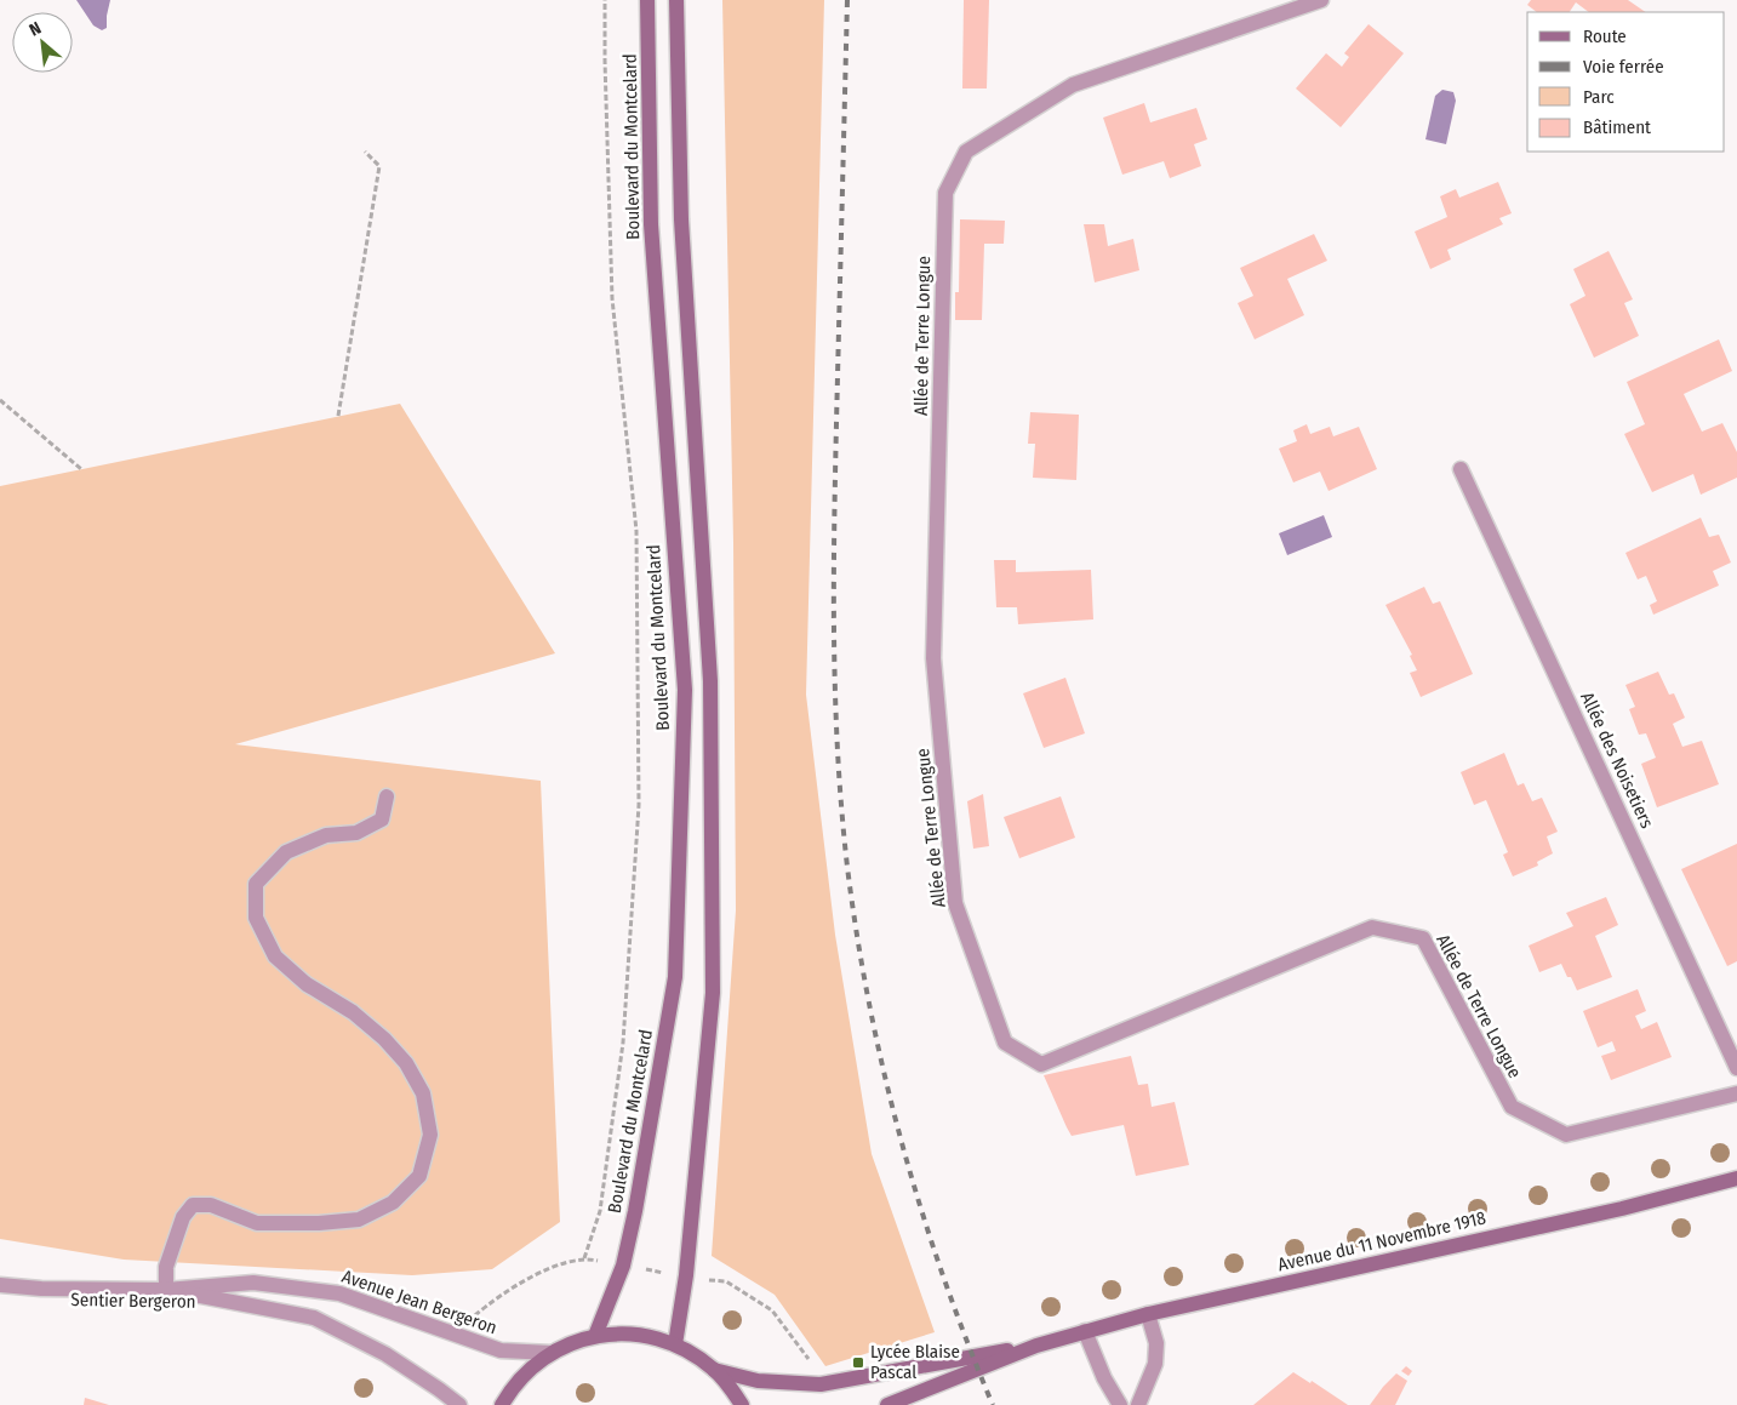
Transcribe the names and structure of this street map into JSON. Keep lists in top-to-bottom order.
{
  "streets": {
    "main road": ["Boulevard du Montcelard", "Avenue du 11 Novembre 1918"],
    "street": ["Allée de Terre Longue", "Allée des Noisetiers", "Avenue Jean Bergeron"]
  },
  "places": {
    "transit": ["Lycée Blaise Pascal"]
  },
  "legend": [
    "Route",
    "Voie ferrée",
    "Parc",
    "Bâtiment"
  ],
  "north": "top left"
}
